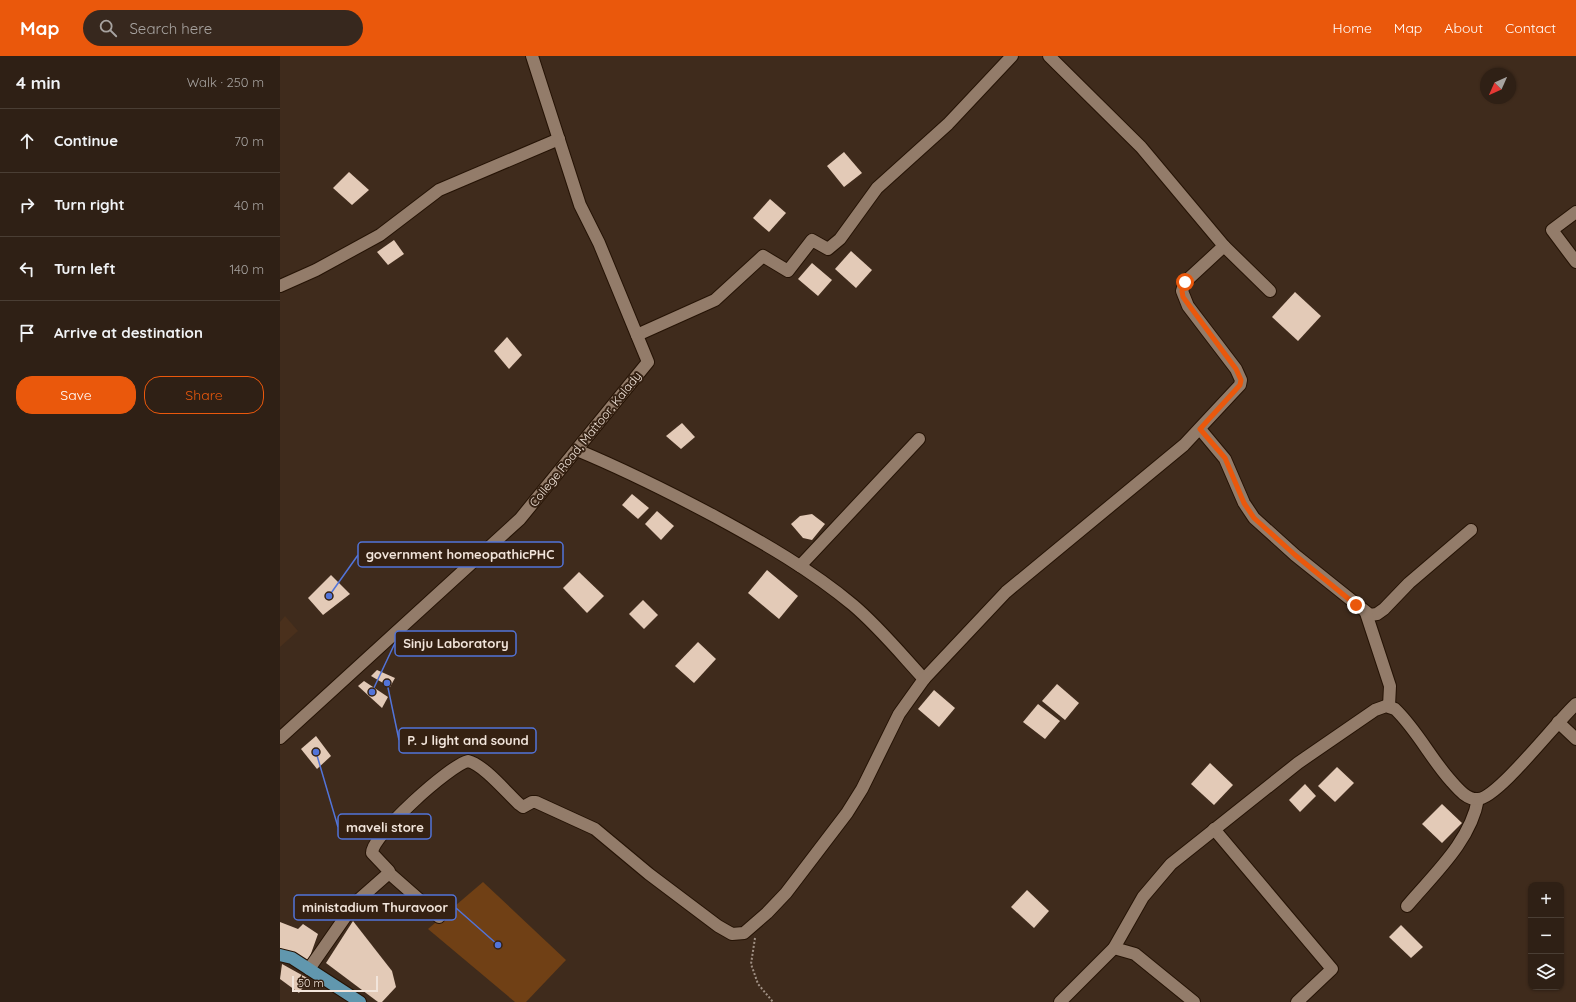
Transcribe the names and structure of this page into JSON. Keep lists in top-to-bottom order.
{
  "streets": {
    "street": ["College Road, Mattoor, Kalady"]
  },
  "places": [
    "government homeopathicPHC",
    "P. J light and sound",
    "Sinju Laboratory",
    "maveli store",
    "ministadium Thuravoor"
  ],
  "scale_bar": "50 m",
  "north": "bottom left",
  "page": {
    "header": "Map",
    "search": "Search here",
    "nav": [
      "Home",
      "Map",
      "About",
      "Contact"
    ],
    "heading": ["4 min", "Walk · 250 m"],
    "list": [
      ["Continue", "70 m"],
      ["Turn right", "40 m"],
      ["Turn left", "140 m"],
      "Arrive at destination"
    ],
    "buttons": ["Save", "Share"],
    "map_buttons": ["+", "−"],
    "scale": "50 m"
  }
}
